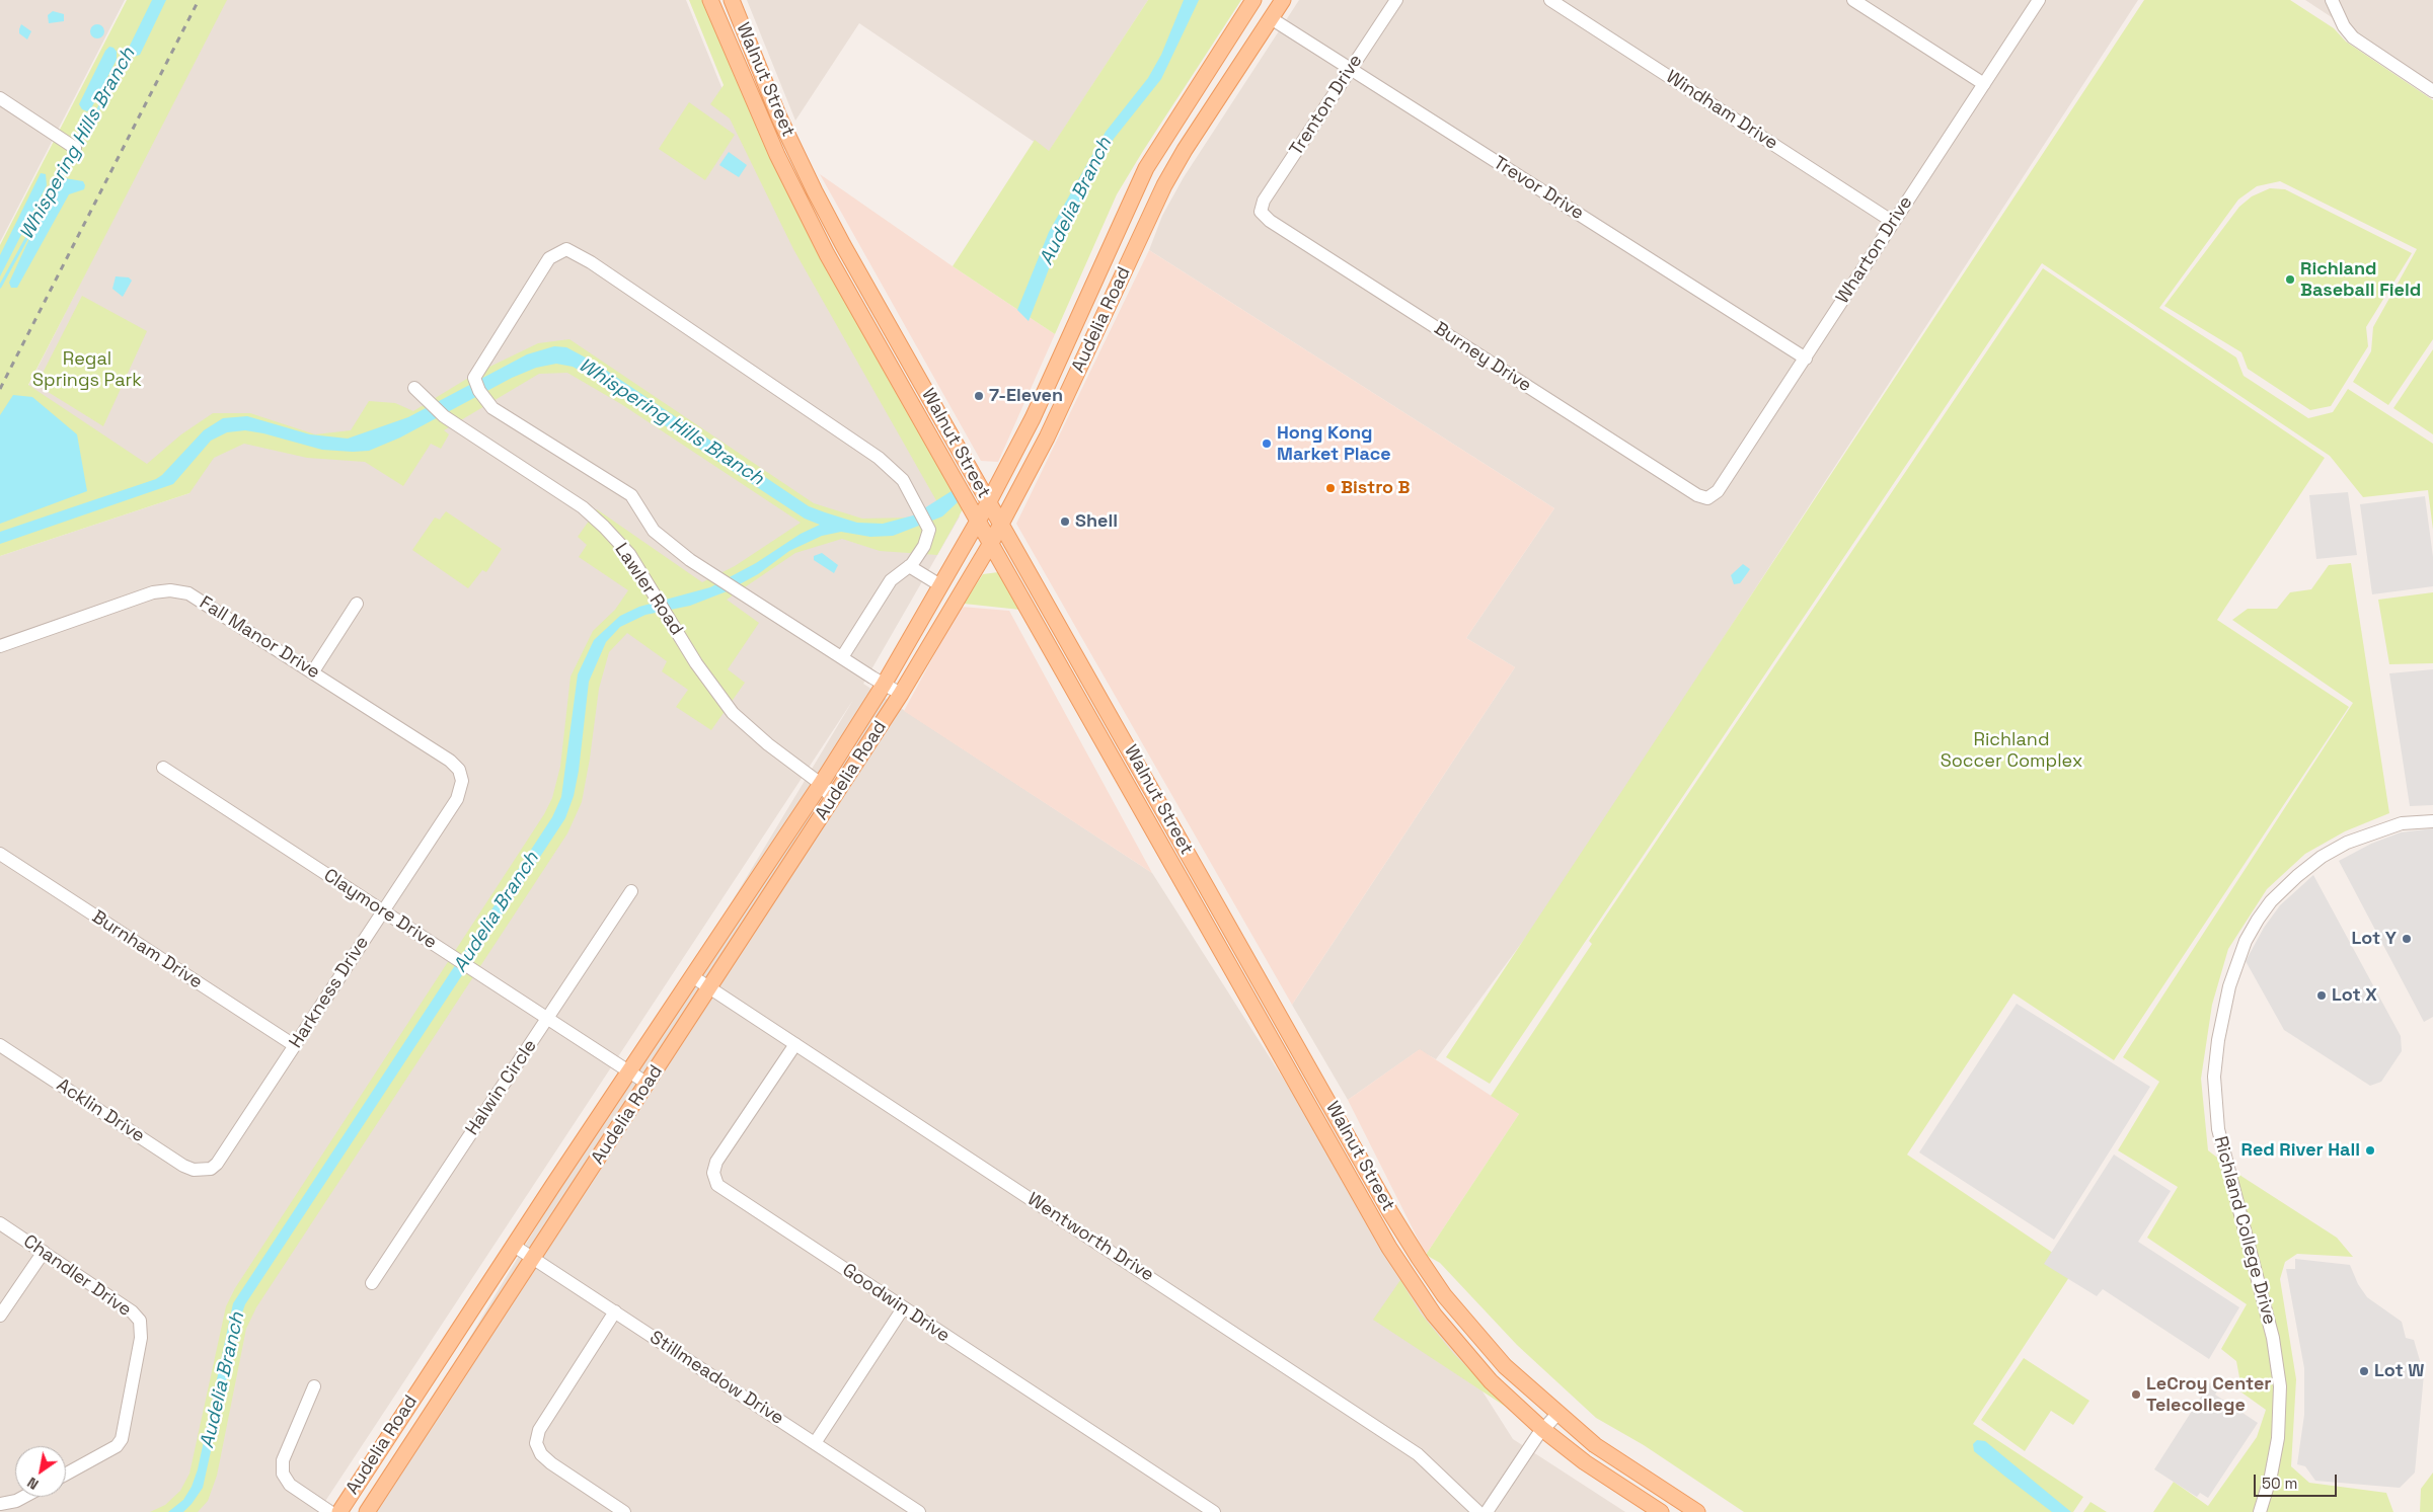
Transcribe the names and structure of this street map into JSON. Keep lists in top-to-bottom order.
{
  "streets": {
    "main road": ["Walnut Street", "Audelia Road"],
    "street": [
      "Trenton Drive",
      "Windham Drive",
      "Trevor Drive",
      "Wharton Drive",
      "Burney Drive",
      "Lawler Road",
      "Fall Manor Drive",
      "Claymore Drive",
      "Burnham Drive",
      "Harkness Drive",
      "Halwin Circle",
      "Acklin Drive",
      "Richland College Drive",
      "Wentworth Drive",
      "Chandler Drive",
      "Goodwin Drive",
      "Stillmeadow Drive"
    ]
  },
  "crossings": [
    ["Walnut Street", "Audelia Road"],
    ["Trenton Drive", "Trevor Drive"],
    ["Trenton Drive", "Burney Drive"],
    ["Windham Drive", "Wharton Drive"],
    ["Trevor Drive", "Wharton Drive"],
    ["Trevor Drive", "Audelia Road"],
    ["Wharton Drive", "Burney Drive"],
    ["Audelia Road", "Lawler Road"],
    ["Audelia Road", "Claymore Drive"],
    ["Audelia Road", "Wentworth Drive"],
    ["Audelia Road", "Stillmeadow Drive"],
    ["Fall Manor Drive", "Harkness Drive"],
    ["Claymore Drive", "Harkness Drive"],
    ["Claymore Drive", "Halwin Circle"],
    ["Burnham Drive", "Harkness Drive"],
    ["Harkness Drive", "Acklin Drive"],
    ["Wentworth Drive", "Goodwin Drive"]
  ],
  "water": ["Whispering Hills Branch", "Audelia Branch"],
  "parks": ["Regal Springs Park", "Richland Soccer Complex"],
  "places": [
    "Richland Baseball Field",
    "7-Eleven",
    "Hong Kong Market Place",
    "Bistro B",
    "Shell",
    "Lot Y",
    "Lot X",
    "Red River Hall",
    "Lot W",
    "LeCroy Center Telecollege"
  ],
  "scale_bar": "50 m",
  "north": "bottom left"
}
